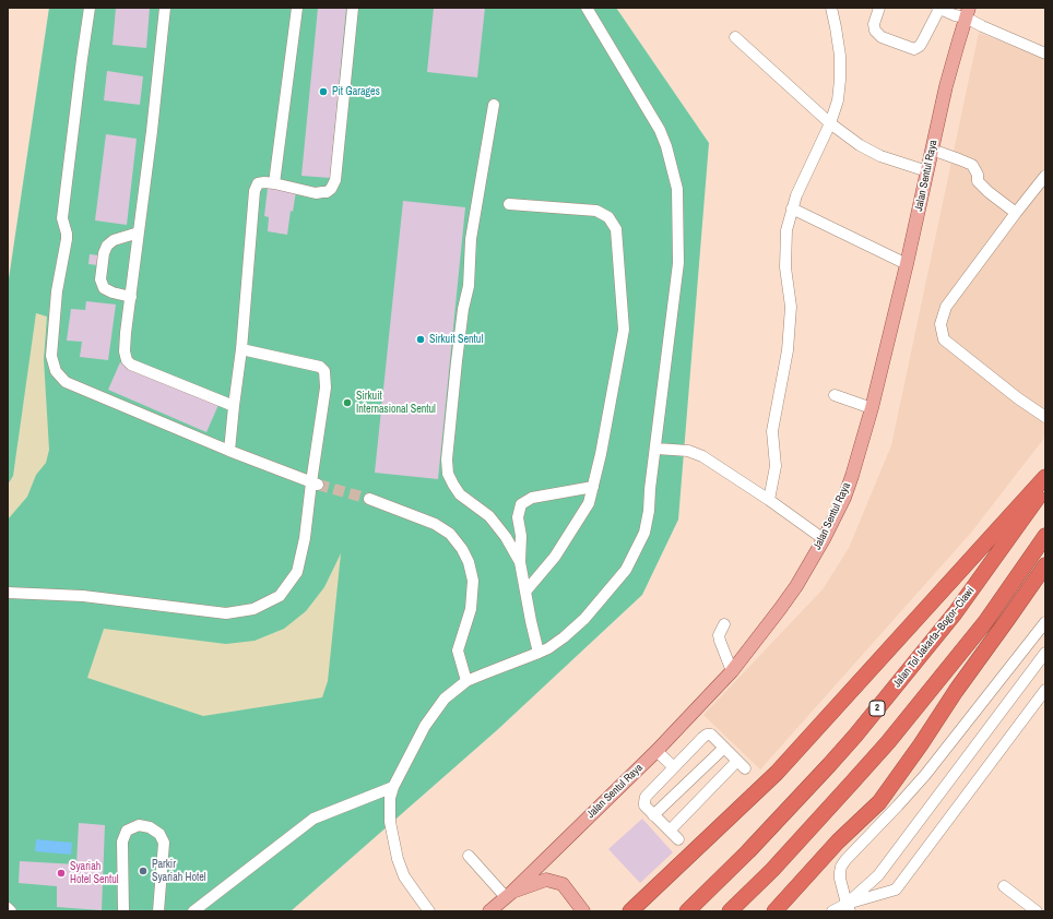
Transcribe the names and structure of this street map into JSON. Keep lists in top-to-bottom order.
{
  "streets": {
    "highway": ["Jalan Tol Jakarta–Bogor–Ciawi", "2"],
    "main road": ["Jalan Sentul Raya"]
  },
  "places": [
    "Pit Garages",
    "Sirkuit Sentul",
    "Sirkuit Internasional Sentul",
    "Parkir Syariah Hotel",
    "Syariah Hotel Sentul"
  ]
}
